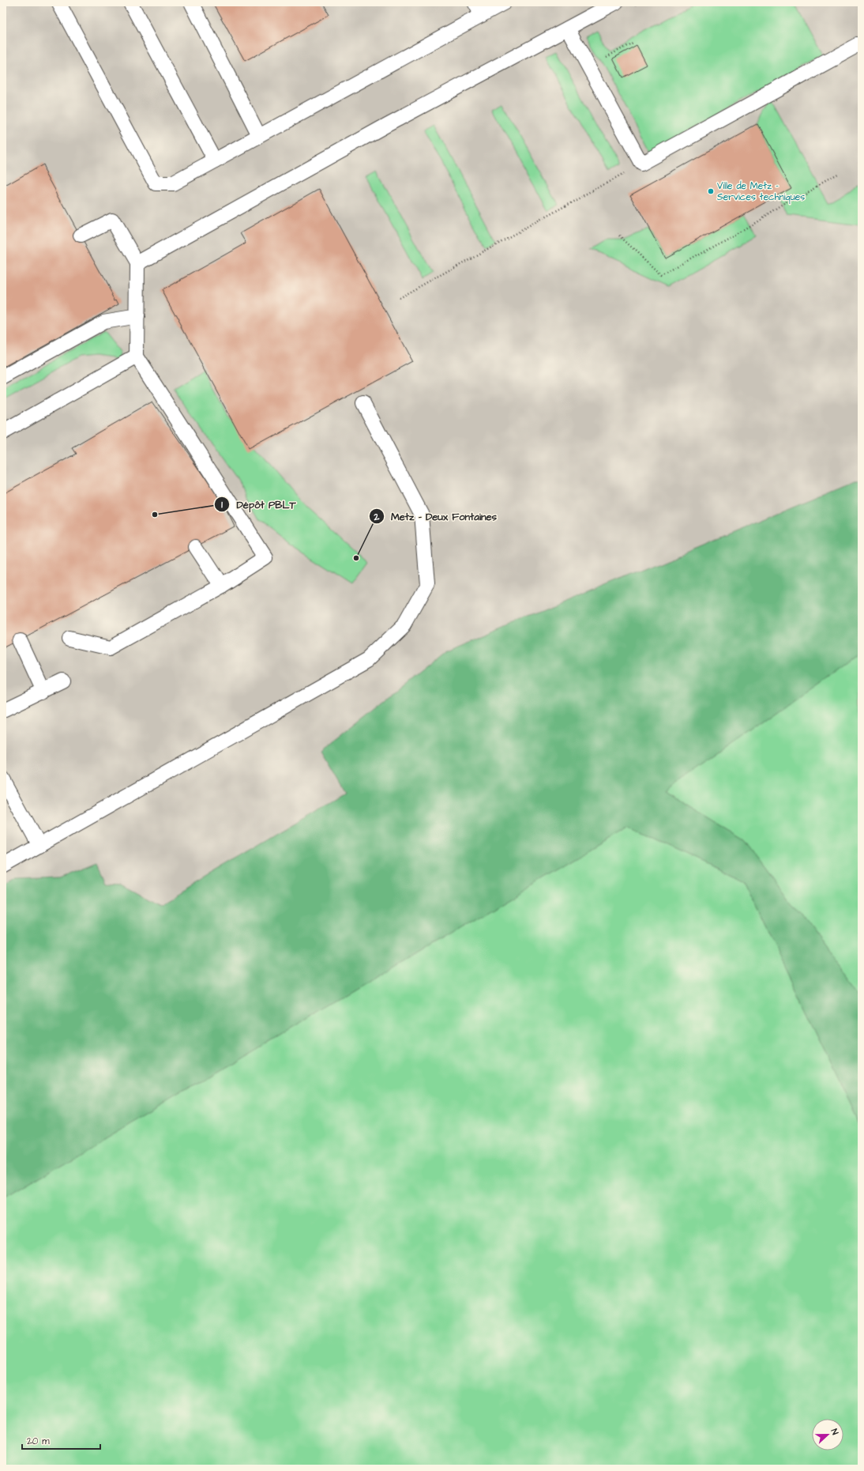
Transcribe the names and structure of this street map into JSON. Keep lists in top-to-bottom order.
{
  "places": ["Ville de Metz - Services techniques", "Dépôt PBLT", "Metz - Deux Fontaines"],
  "scale_bar": "20 m",
  "north": "right"
}
